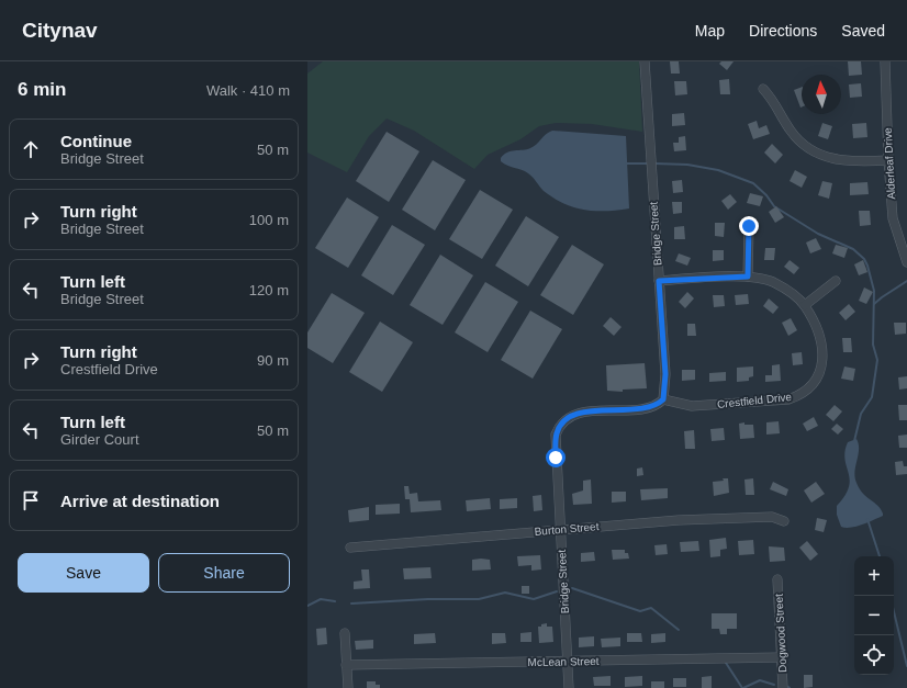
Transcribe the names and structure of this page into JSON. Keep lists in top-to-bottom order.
{
  "streets": {
    "street": [
      "Alderleaf Drive",
      "Bridge Street",
      "Crestfield Drive",
      "Burton Street",
      "Dogwood Street",
      "McLean Street"
    ]
  },
  "crossings": [
    ["Bridge Street", "Crestfield Drive"],
    ["Bridge Street", "Burton Street"],
    ["Bridge Street", "McLean Street"],
    ["Dogwood Street", "McLean Street"]
  ],
  "north": "top",
  "page": {
    "header": "Citynav",
    "nav": ["Map", "Directions", "Saved"],
    "heading": ["6 min", "Walk · 410 m"],
    "list": [
      ["Continue", "Bridge Street", "50 m"],
      ["Turn right", "Bridge Street", "100 m"],
      ["Turn left", "Bridge Street", "120 m"],
      ["Turn right", "Crestfield Drive", "90 m"],
      ["Turn left", "Girder Court", "50 m"],
      "Arrive at destination"
    ],
    "buttons": ["Save", "Share"],
    "map_buttons": ["+", "−"]
  }
}
